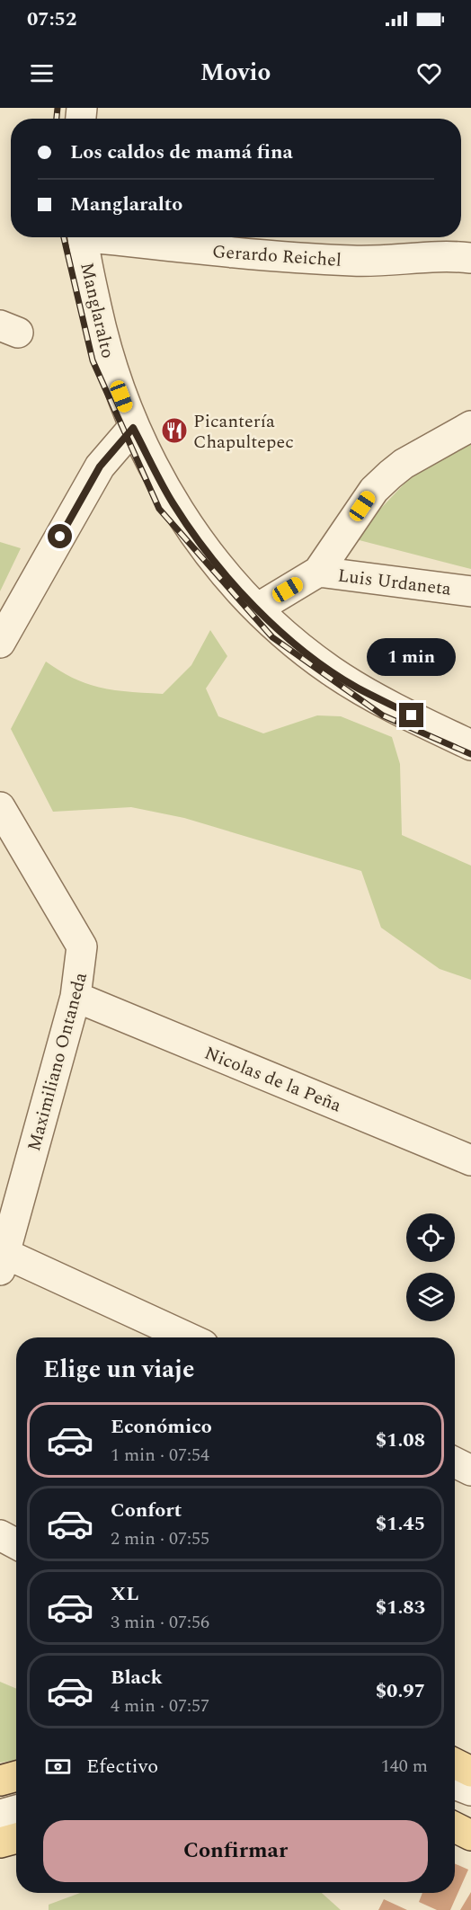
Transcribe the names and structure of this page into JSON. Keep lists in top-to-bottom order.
{
  "streets": {
    "street": [
      "Gerardo Reichel",
      "Manglaralto",
      "Luis Urdaneta",
      "Maximiliano Ontaneda",
      "Nicolas de la Peña"
    ]
  },
  "crossings": [
    ["Maximiliano Ontaneda", "Nicolas de la Peña"]
  ],
  "places": {
    "restaurant": ["Picantería Chapultepec"]
  },
  "page": {
    "status": "07:52",
    "header": "Movio",
    "banner": ["Los caldos de mamá fina", "Manglaralto"],
    "bubble": "1 min",
    "heading": "Elige un viaje",
    "list": [
      {
        "name": "Económico",
        "note": "1 min · 07:54",
        "value": "$1.08"
      },
      {
        "name": "Confort",
        "note": "2 min · 07:55",
        "value": "$1.45"
      },
      {
        "name": "XL",
        "note": "3 min · 07:56",
        "value": "$1.83"
      },
      {
        "name": "Black",
        "note": "4 min · 07:57",
        "value": "$0.97"
      }
    ],
    "pay": ["Efectivo", "140 m"],
    "buttons": "Confirmar"
  }
}
